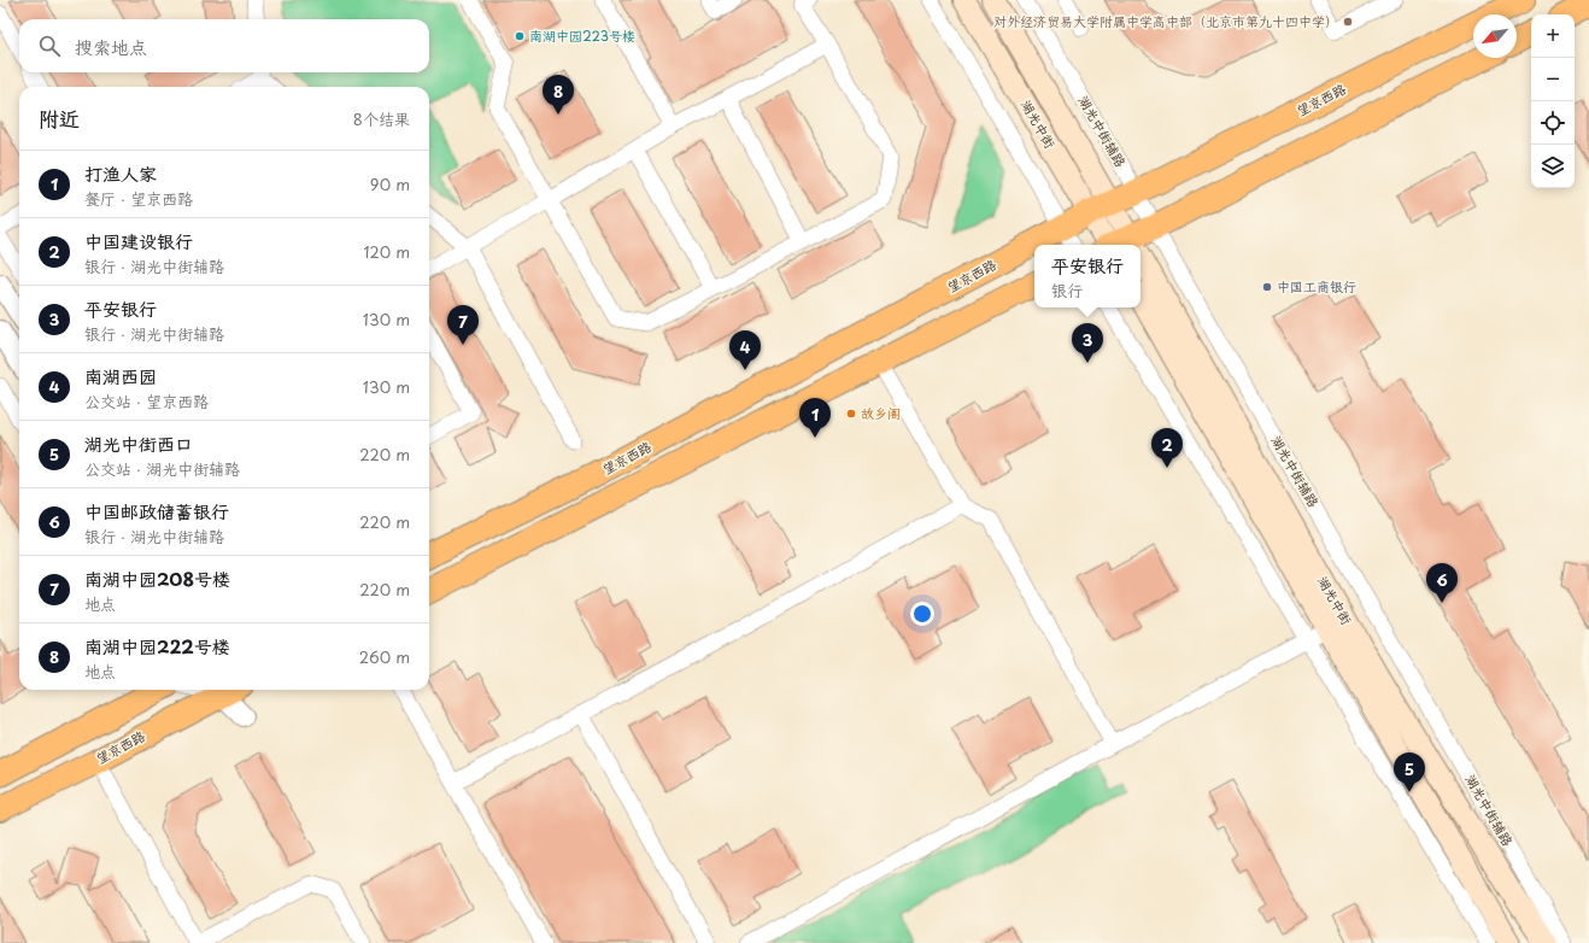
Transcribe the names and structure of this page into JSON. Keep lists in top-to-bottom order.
{
  "streets": {
    "main road": ["望京西路", "湖光中街"],
    "street": ["湖光中街辅路"]
  },
  "crossings": [
    ["望京西路", "湖光中街"],
    ["望京西路", "湖光中街辅路"]
  ],
  "places": [
    "对外经济贸易大学附属中学高中部（北京市第九十四中学）",
    "南湖中园223号楼",
    "中国工商银行",
    "故乡阁"
  ],
  "north": "bottom left",
  "page": {
    "map_buttons": ["+", "−"],
    "search": "搜索地点",
    "pins": [
      "8",
      "7",
      "3",
      "4",
      "1",
      "2",
      "6",
      "5"
    ],
    "heading": ["附近", "8个结果"],
    "list": [
      {
        "mark": "1",
        "name": "打渔人家",
        "note": "餐厅 · 望京西路",
        "value": "90 m"
      },
      {
        "mark": "2",
        "name": "中国建设银行",
        "note": "银行 · 湖光中街辅路",
        "value": "120 m"
      },
      {
        "mark": "3",
        "name": "平安银行",
        "note": "银行 · 湖光中街辅路",
        "value": "130 m"
      },
      {
        "mark": "4",
        "name": "南湖西园",
        "note": "公交站 · 望京西路",
        "value": "130 m"
      },
      {
        "mark": "5",
        "name": "湖光中街西口",
        "note": "公交站 · 湖光中街辅路",
        "value": "220 m"
      },
      {
        "mark": "6",
        "name": "中国邮政储蓄银行",
        "note": "银行 · 湖光中街辅路",
        "value": "220 m"
      },
      {
        "mark": "7",
        "name": "南湖中园208号楼",
        "note": "地点",
        "value": "220 m"
      },
      {
        "mark": "8",
        "name": "南湖中园222号楼",
        "note": "地点",
        "value": "260 m"
      }
    ],
    "popup": ["平安银行", "银行"]
  }
}
